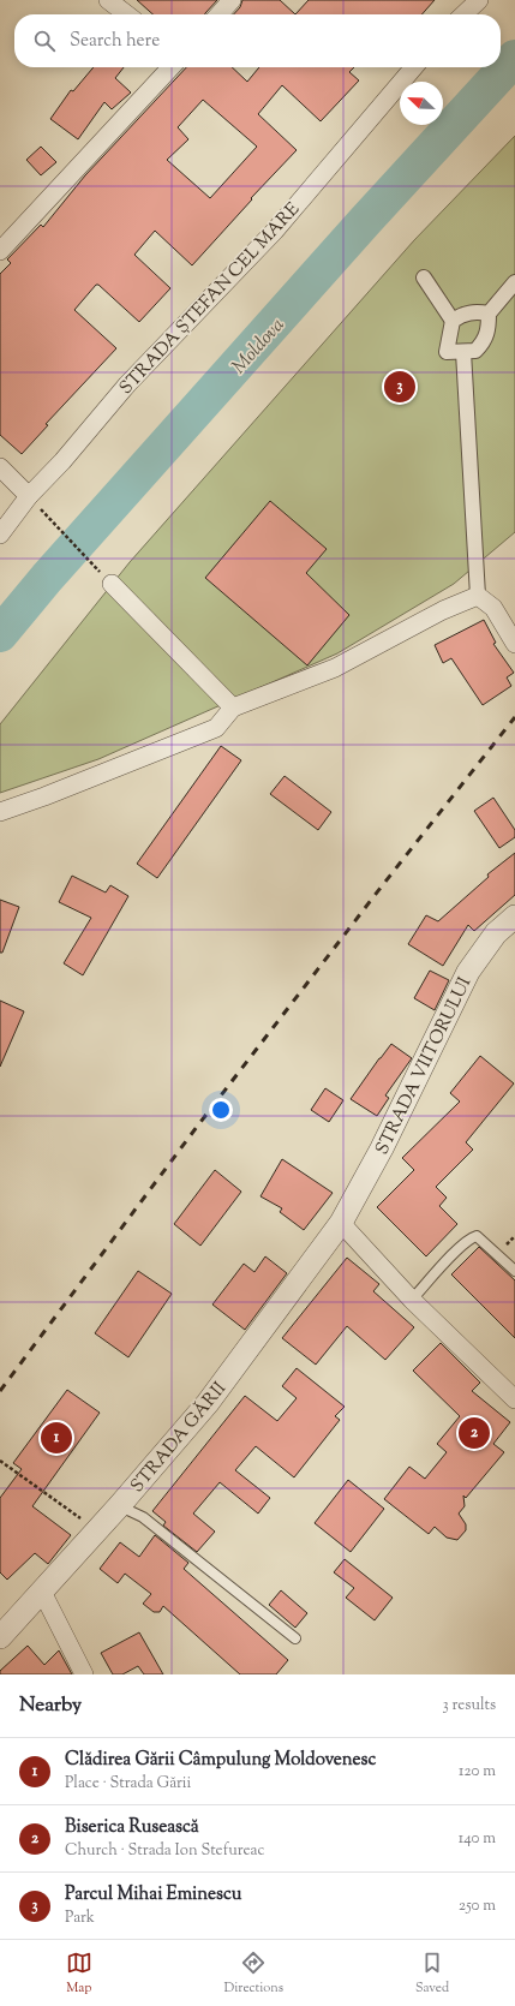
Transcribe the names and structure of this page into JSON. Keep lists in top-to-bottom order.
{
  "streets": {
    "street": ["STRADA ȘTEFAN CEL MARE", "STRADA VIITORULUI", "STRADA GĂRII"]
  },
  "crossings": [
    ["STRADA VIITORULUI", "STRADA GĂRII"]
  ],
  "water": ["Moldova"],
  "north": "top left",
  "page": {
    "search": "Search here",
    "pins": ["3", "2", "1"],
    "heading": ["Nearby", "3 results"],
    "list": [
      {
        "mark": "1",
        "name": "Clădirea Gării Câmpulung Moldovenesc",
        "note": "Place · Strada Gării",
        "value": "120 m"
      },
      {
        "mark": "2",
        "name": "Biserica Rusească",
        "note": "Church · Strada Ion Stefureac",
        "value": "140 m"
      },
      {
        "mark": "3",
        "name": "Parcul Mihai Eminescu",
        "note": "Park",
        "value": "250 m"
      }
    ],
    "nav": ["Map", "Directions", "Saved"]
  }
}
